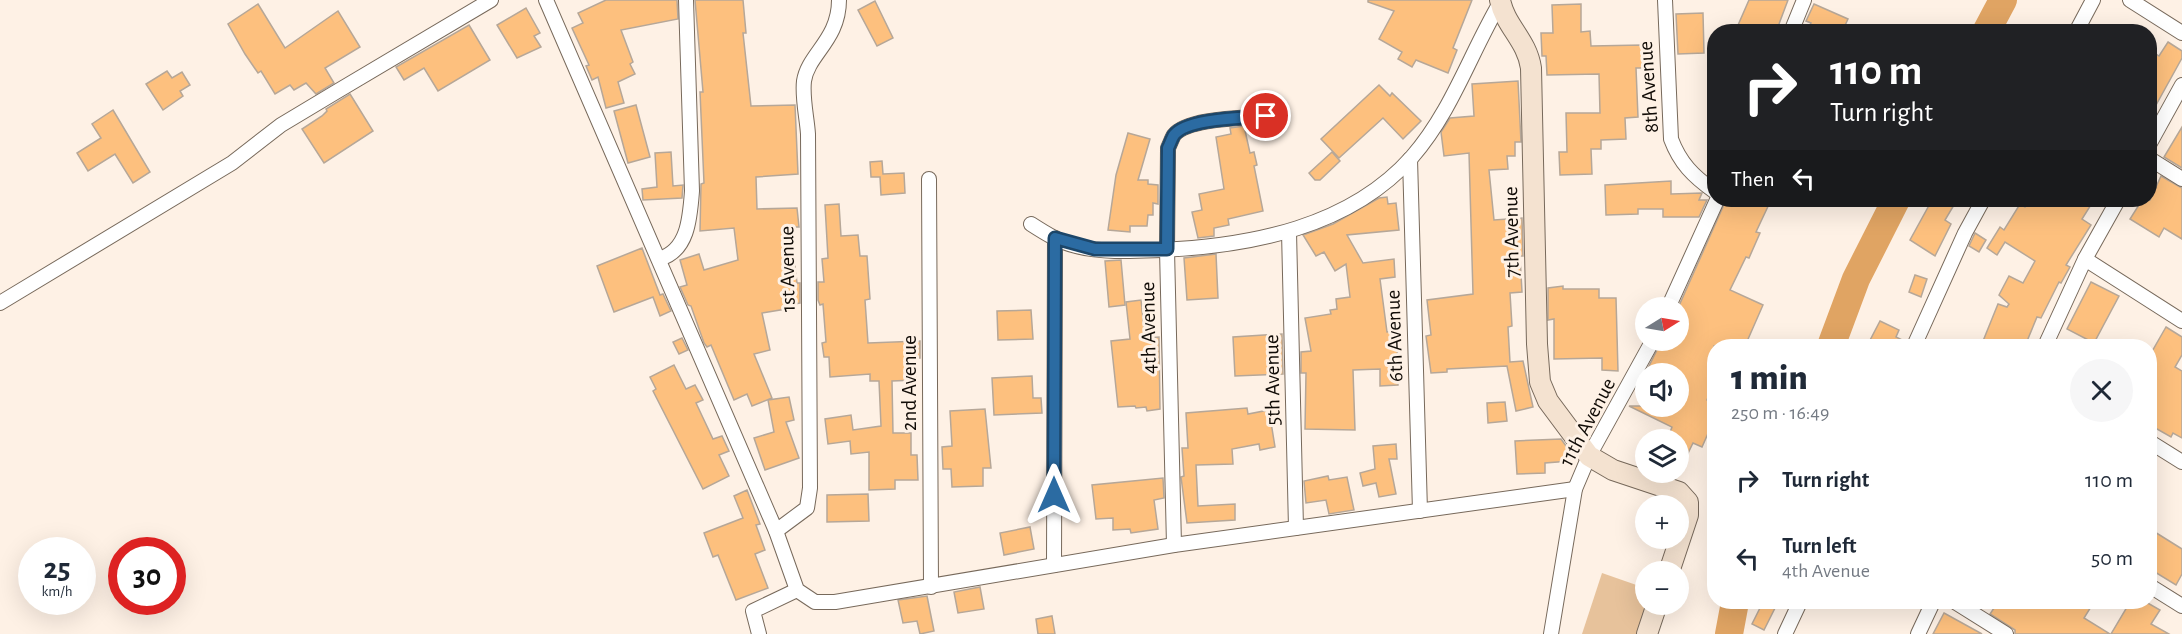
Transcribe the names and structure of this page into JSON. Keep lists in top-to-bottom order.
{
  "streets": {
    "street": [
      "8th Avenue",
      "7th Avenue",
      "1st Avenue",
      "4th Avenue",
      "6th Avenue",
      "5th Avenue",
      "2nd Avenue",
      "11th Avenue"
    ]
  },
  "crossings": [
    ["7th Avenue", "11th Avenue"]
  ],
  "north": "right",
  "page": {
    "turn": ["110 m", "Turn right"],
    "then": "Then",
    "map_buttons": ["+", "−"],
    "heading": ["1 min", "250 m · 16:49"],
    "list": [
      {
        "name": "Turn right",
        "value": "110 m"
      },
      {
        "name": "Turn left",
        "note": "4th Avenue",
        "value": "50 m"
      }
    ],
    "speed": "25 km/h",
    "limit": "30"
  }
}
